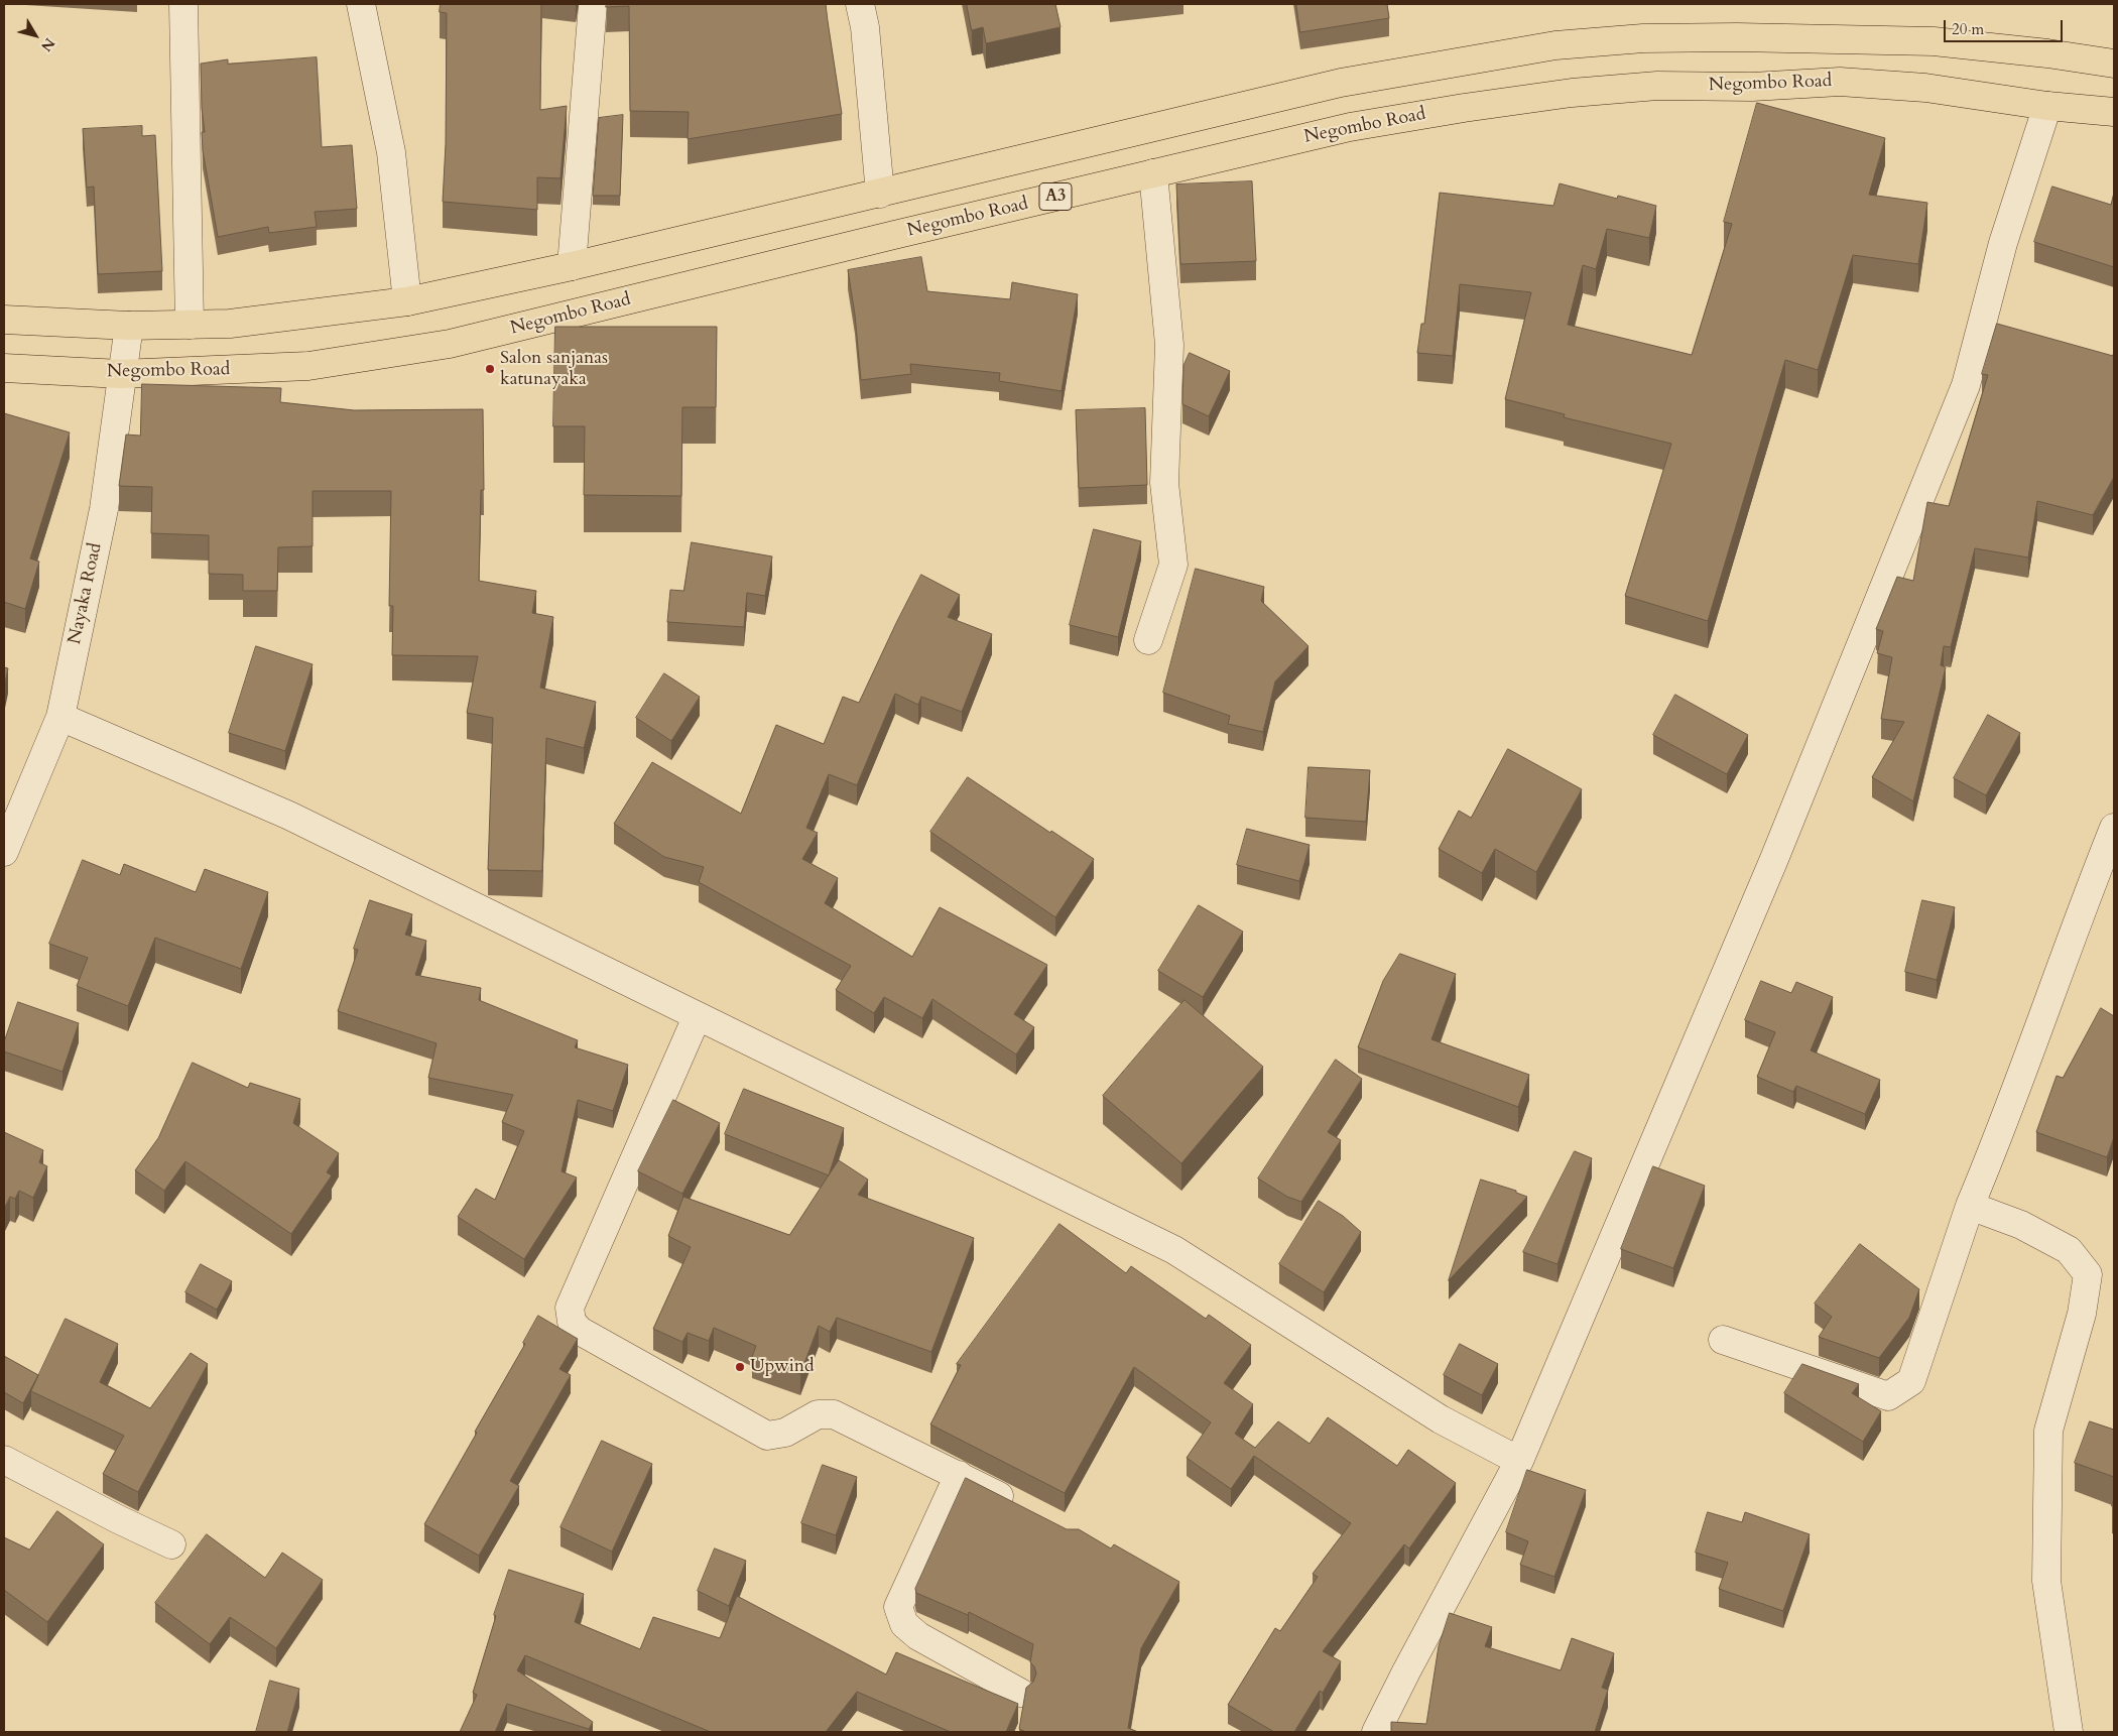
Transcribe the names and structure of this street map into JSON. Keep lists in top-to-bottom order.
{
  "streets": {
    "highway": ["Negombo Road", "A3"],
    "street": ["Nayaka Road"]
  },
  "crossings": [
    ["Negombo Road", "Nayaka Road"]
  ],
  "places": ["Salon sanjanas katunayaka", "Upwind"],
  "scale_bar": "20 m",
  "north": "bottom right"
}
